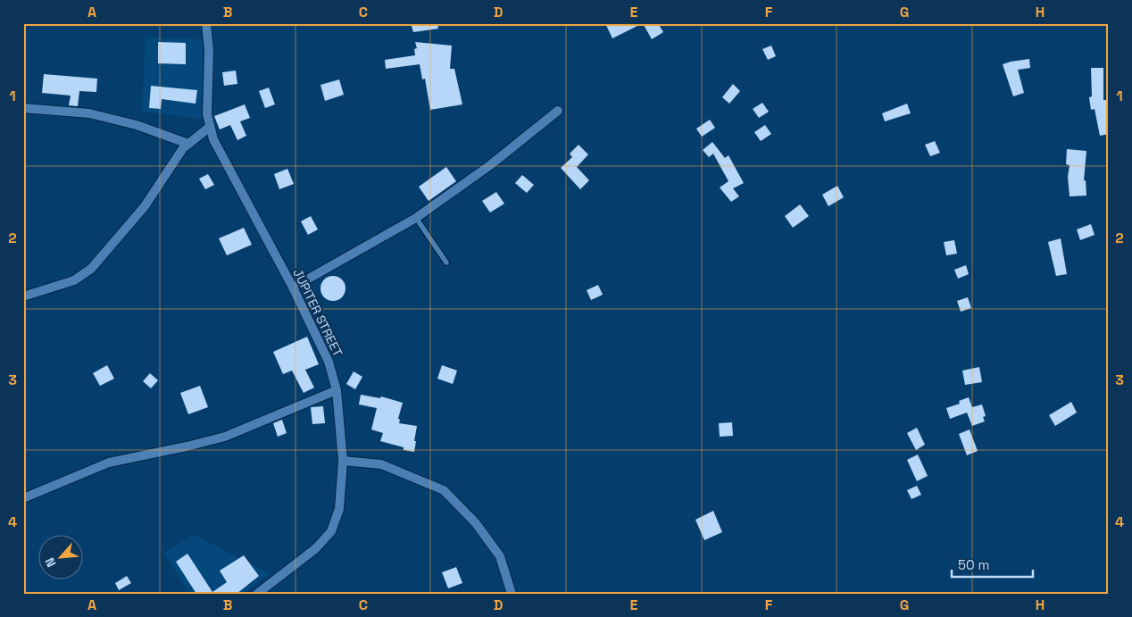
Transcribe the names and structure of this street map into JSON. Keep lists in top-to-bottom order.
{
  "streets": {
    "street": ["JUPITER STREET"]
  },
  "scale_bar": "50 m",
  "north": "bottom left",
  "grid": {
    "columns": [
      "A",
      "B",
      "C",
      "D",
      "E",
      "F",
      "G",
      "H"
    ],
    "rows": [
      "1",
      "2",
      "3",
      "4"
    ]
  }
}
